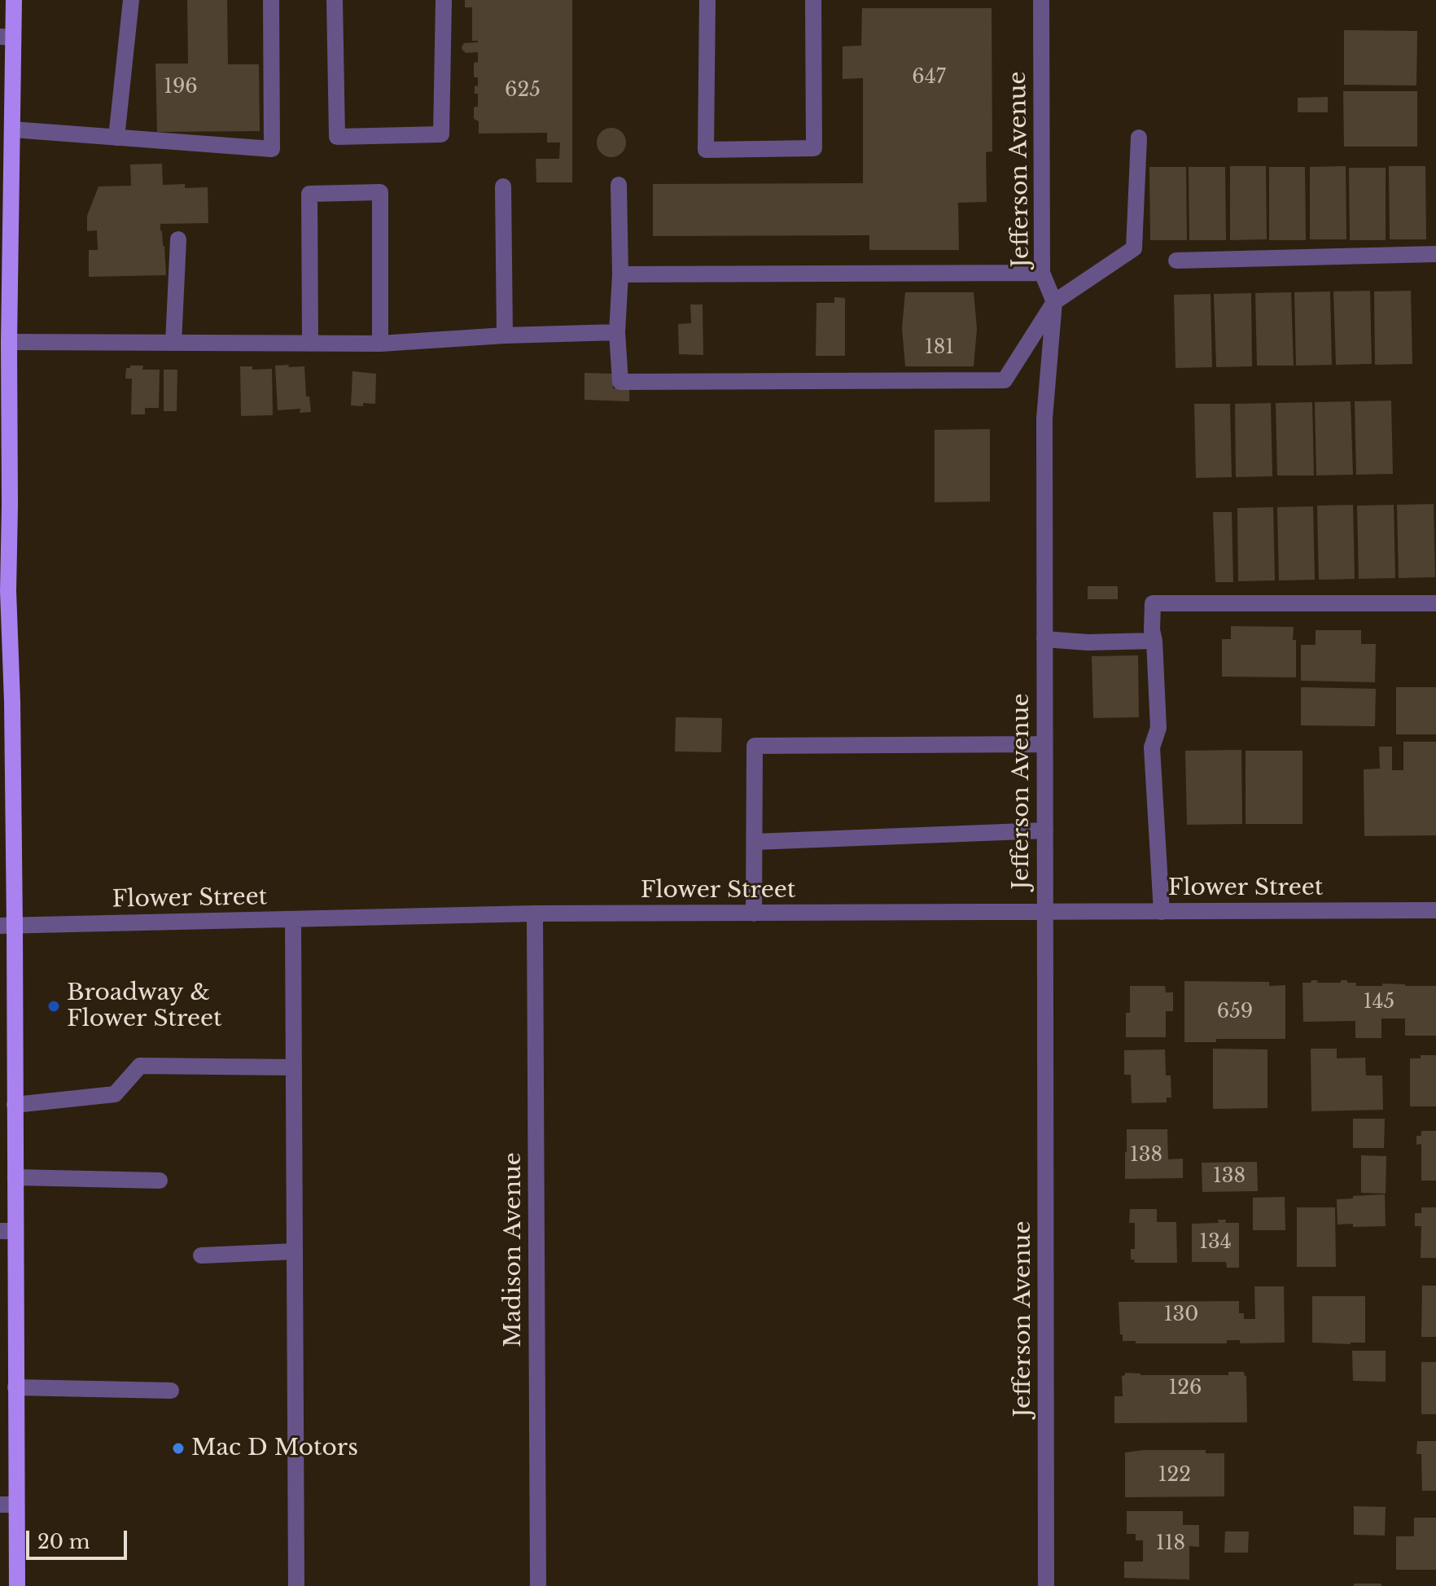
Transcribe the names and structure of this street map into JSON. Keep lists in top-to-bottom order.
{
  "streets": {
    "street": ["Jefferson Avenue", "Flower Street", "Madison Avenue"]
  },
  "crossings": [
    ["Jefferson Avenue", "Flower Street"],
    ["Flower Street", "Madison Avenue"]
  ],
  "places": ["Broadway & Flower Street", "Mac D Motors"],
  "house_numbers": [
    "647",
    "196",
    "625",
    "181",
    "145",
    "659",
    "138",
    "138",
    "134",
    "130",
    "126",
    "122",
    "118"
  ],
  "scale_bar": "20 m"
}
